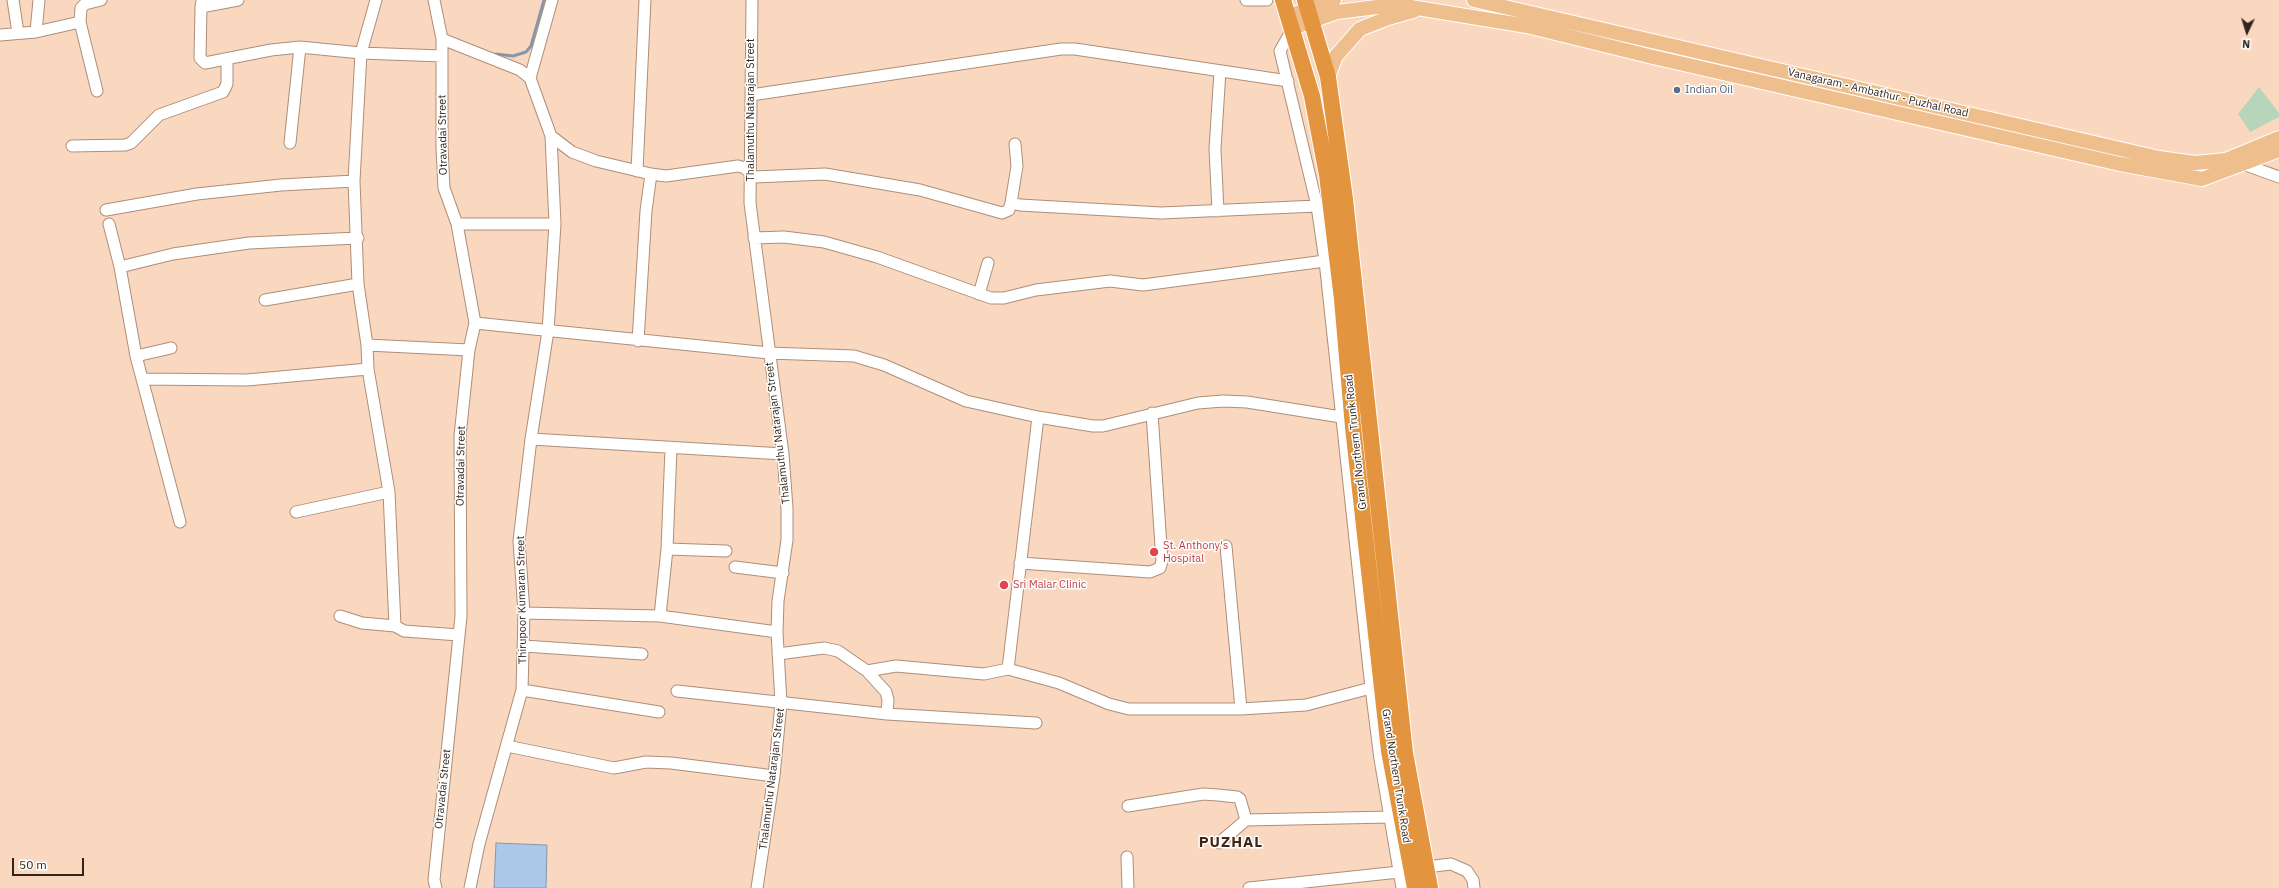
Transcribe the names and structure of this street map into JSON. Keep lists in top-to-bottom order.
{
  "streets": {
    "highway": ["Grand Northern Trunk Road"],
    "main road": ["Vanagaram - Ambathur - Puzhal Road"],
    "street": ["Thalamuthu Natarajan Street", "Otravadai Street", "Thirupoor Kumaran Street"]
  },
  "districts": ["PUZHAL"],
  "places": ["Indian Oil", "St. Anthony's Hospital", "Sri Malar Clinic"],
  "scale_bar": "50 m",
  "north": "bottom"
}
